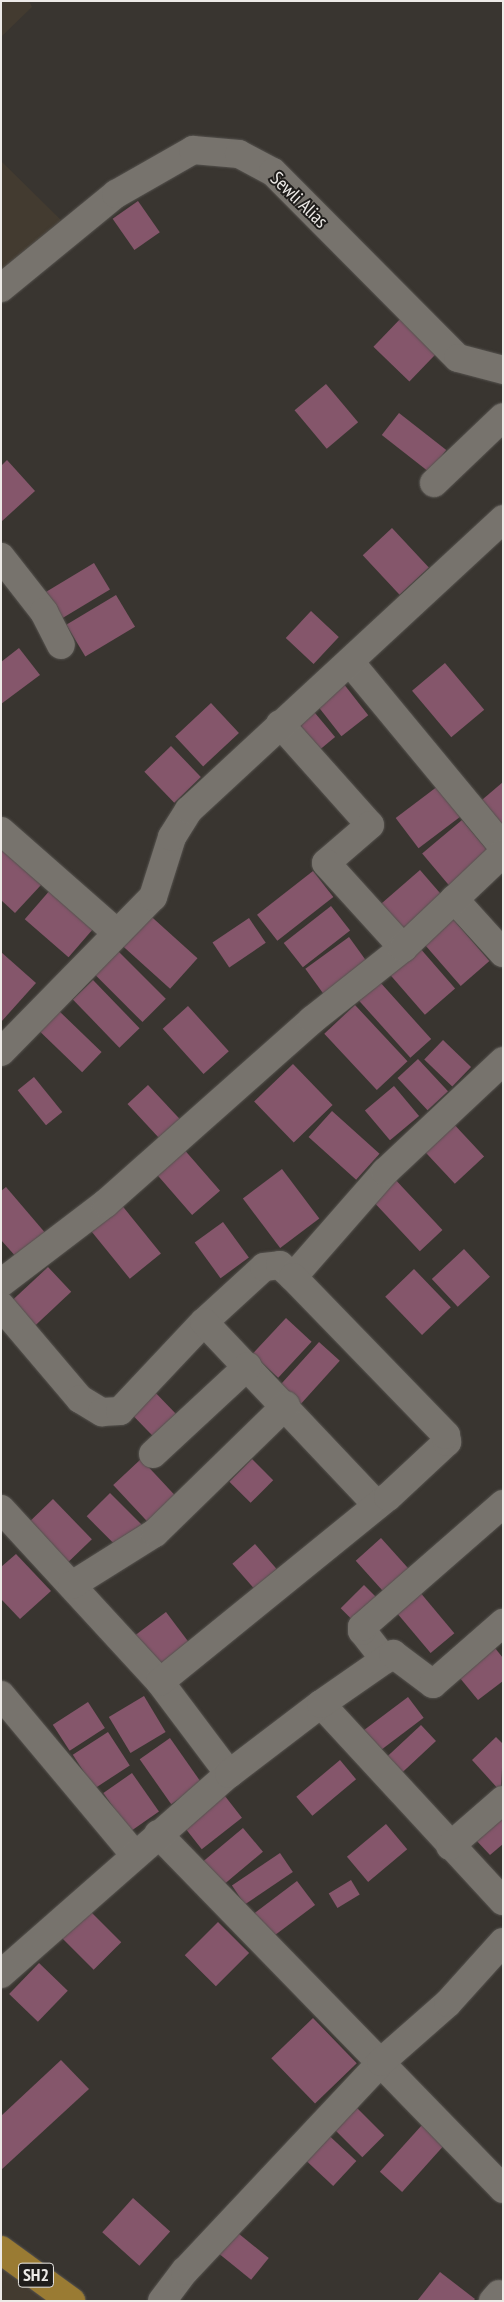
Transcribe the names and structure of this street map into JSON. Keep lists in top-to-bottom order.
{
  "streets": {
    "main road": ["SH2"],
    "street": ["Sewli Alias"]
  }
}
